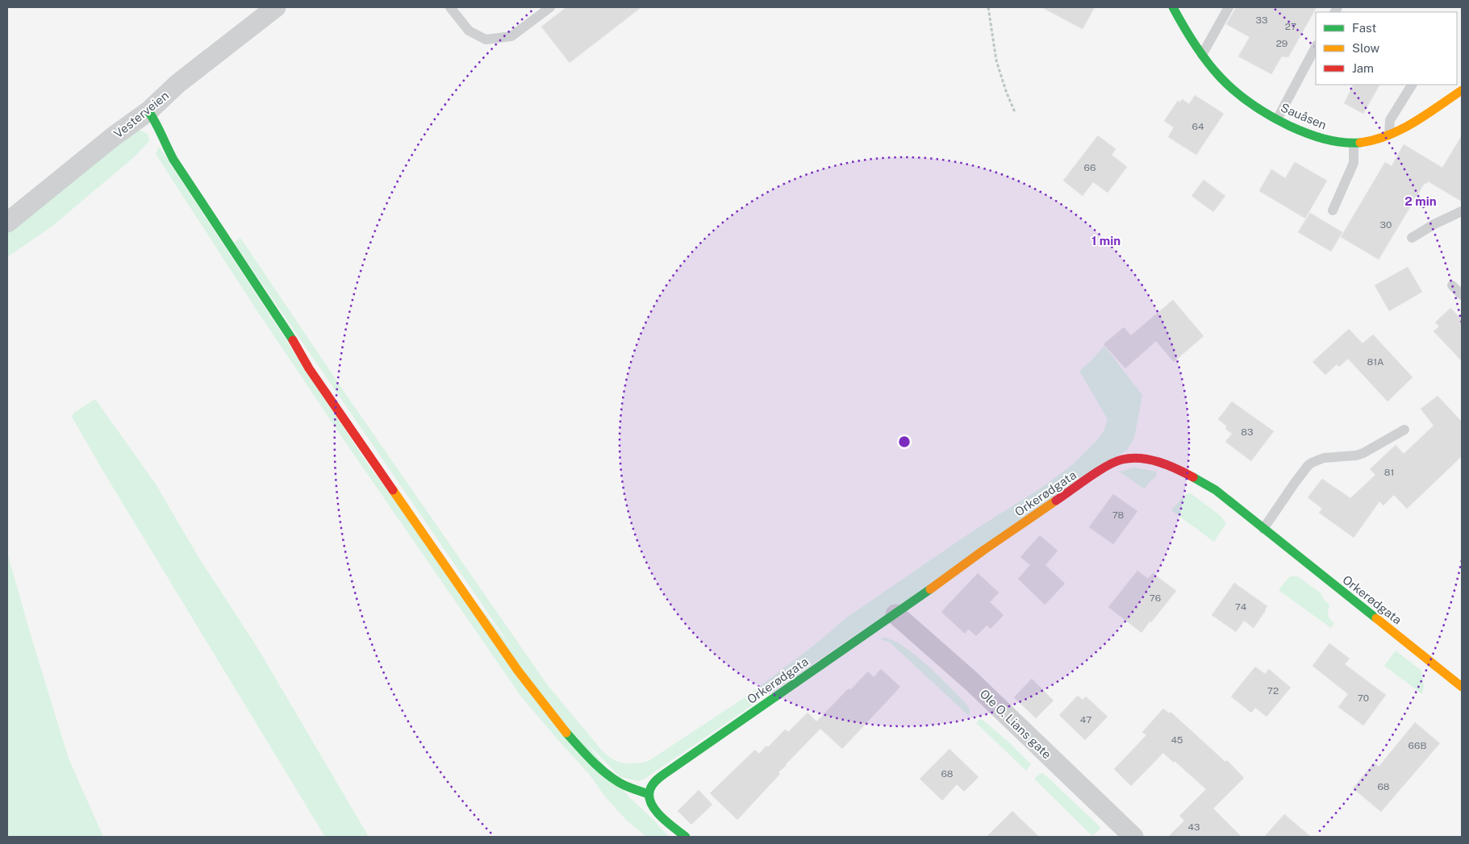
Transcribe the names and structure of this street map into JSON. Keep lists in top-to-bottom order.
{
  "streets": {
    "street": [
      "Vesterveien",
      "Sauåsen",
      "Orkerødgata",
      "Ole O. Lians gate"
    ]
  },
  "crossings": [
    ["Orkerødgata", "Ole O. Lians gate"]
  ],
  "house_numbers": [
    "33",
    "27",
    "29",
    "64",
    "66",
    "30",
    "81A",
    "83",
    "81",
    "78",
    "76",
    "74",
    "72",
    "70",
    "47",
    "45",
    "66B",
    "68",
    "68",
    "43"
  ],
  "legend": ["Fast", "Slow", "Jam"],
  "rings": ["2 min", "1 min"]
}
